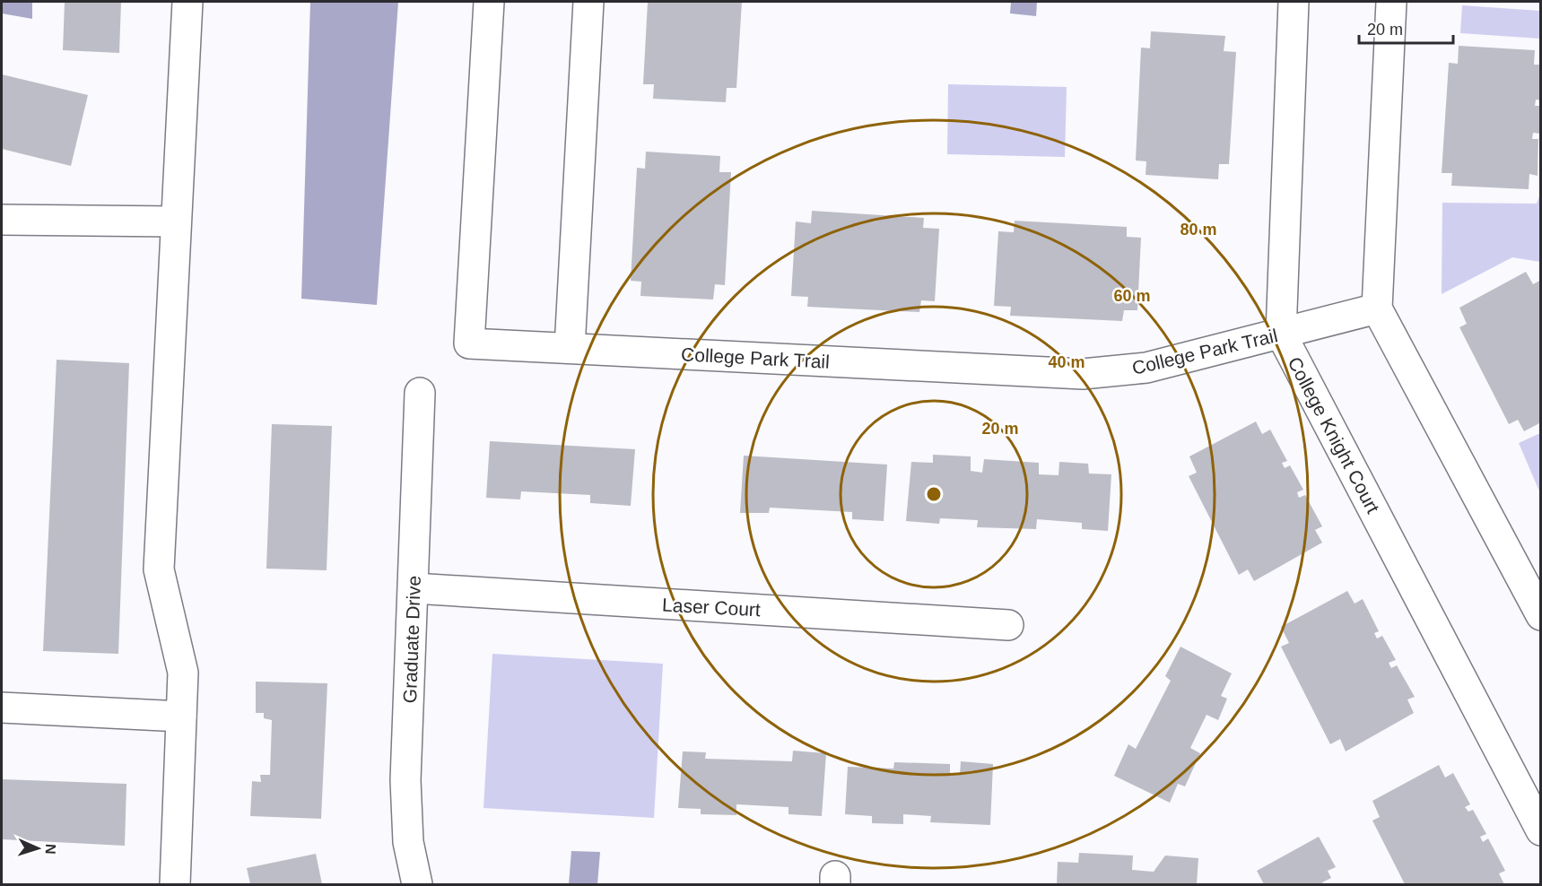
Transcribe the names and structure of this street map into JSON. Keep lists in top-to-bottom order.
{
  "streets": {
    "street": [
      "College Park Trail",
      "College Knight Court",
      "Laser Court",
      "Graduate Drive"
    ]
  },
  "crossings": [
    ["College Park Trail", "College Knight Court"],
    ["Laser Court", "Graduate Drive"]
  ],
  "scale_bar": "20 m",
  "north": "right",
  "rings": [
    "80 m",
    "60 m",
    "40 m",
    "20 m"
  ]
}
